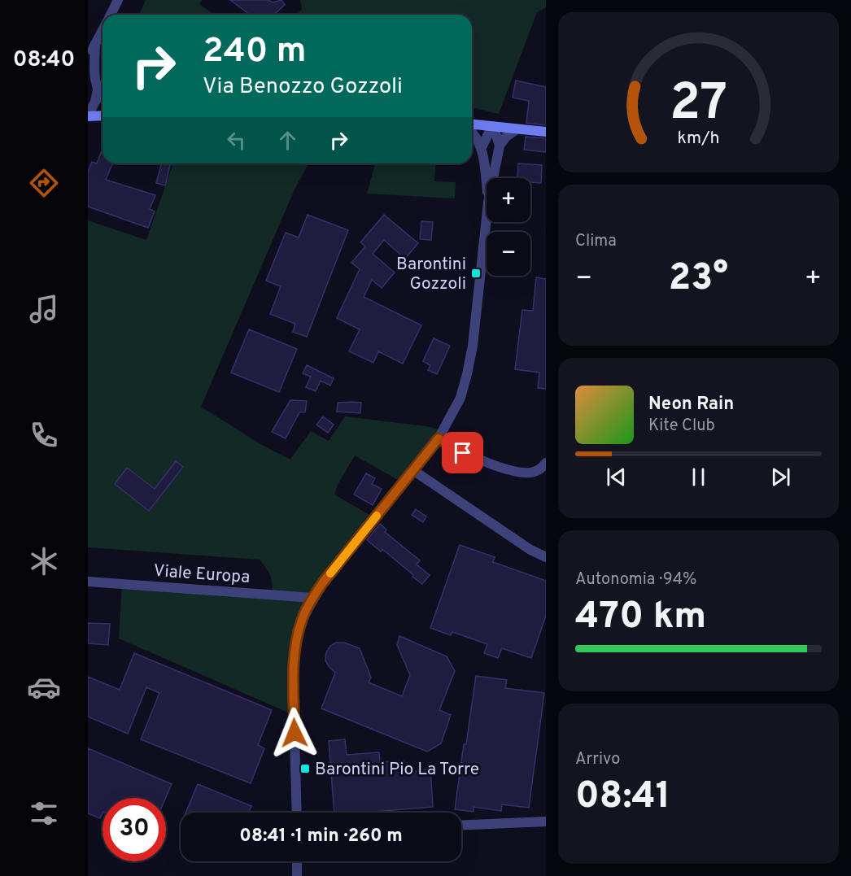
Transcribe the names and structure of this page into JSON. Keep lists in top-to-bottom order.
{
  "streets": {
    "street": ["Viale Europa"]
  },
  "places": {
    "transit": ["Barontini Gozzoli", "Barontini Pio La Torre"]
  },
  "page": {
    "tabs": "08:40",
    "turn": ["240 m", "Via Benozzo Gozzoli"],
    "map_buttons": ["+", "−"],
    "tile": [
      "Clima",
      ["Autonomia · 94%", "470 km"],
      ["Arrivo", "08:41"]
    ],
    "heat": ["−", "23°", "+"],
    "song": ["Neon Rain", "Kite Club"],
    "limit": "30",
    "trip": "08:41 · 1 min · 260 m",
    "gauge": ["27", "km/h"]
  }
}
